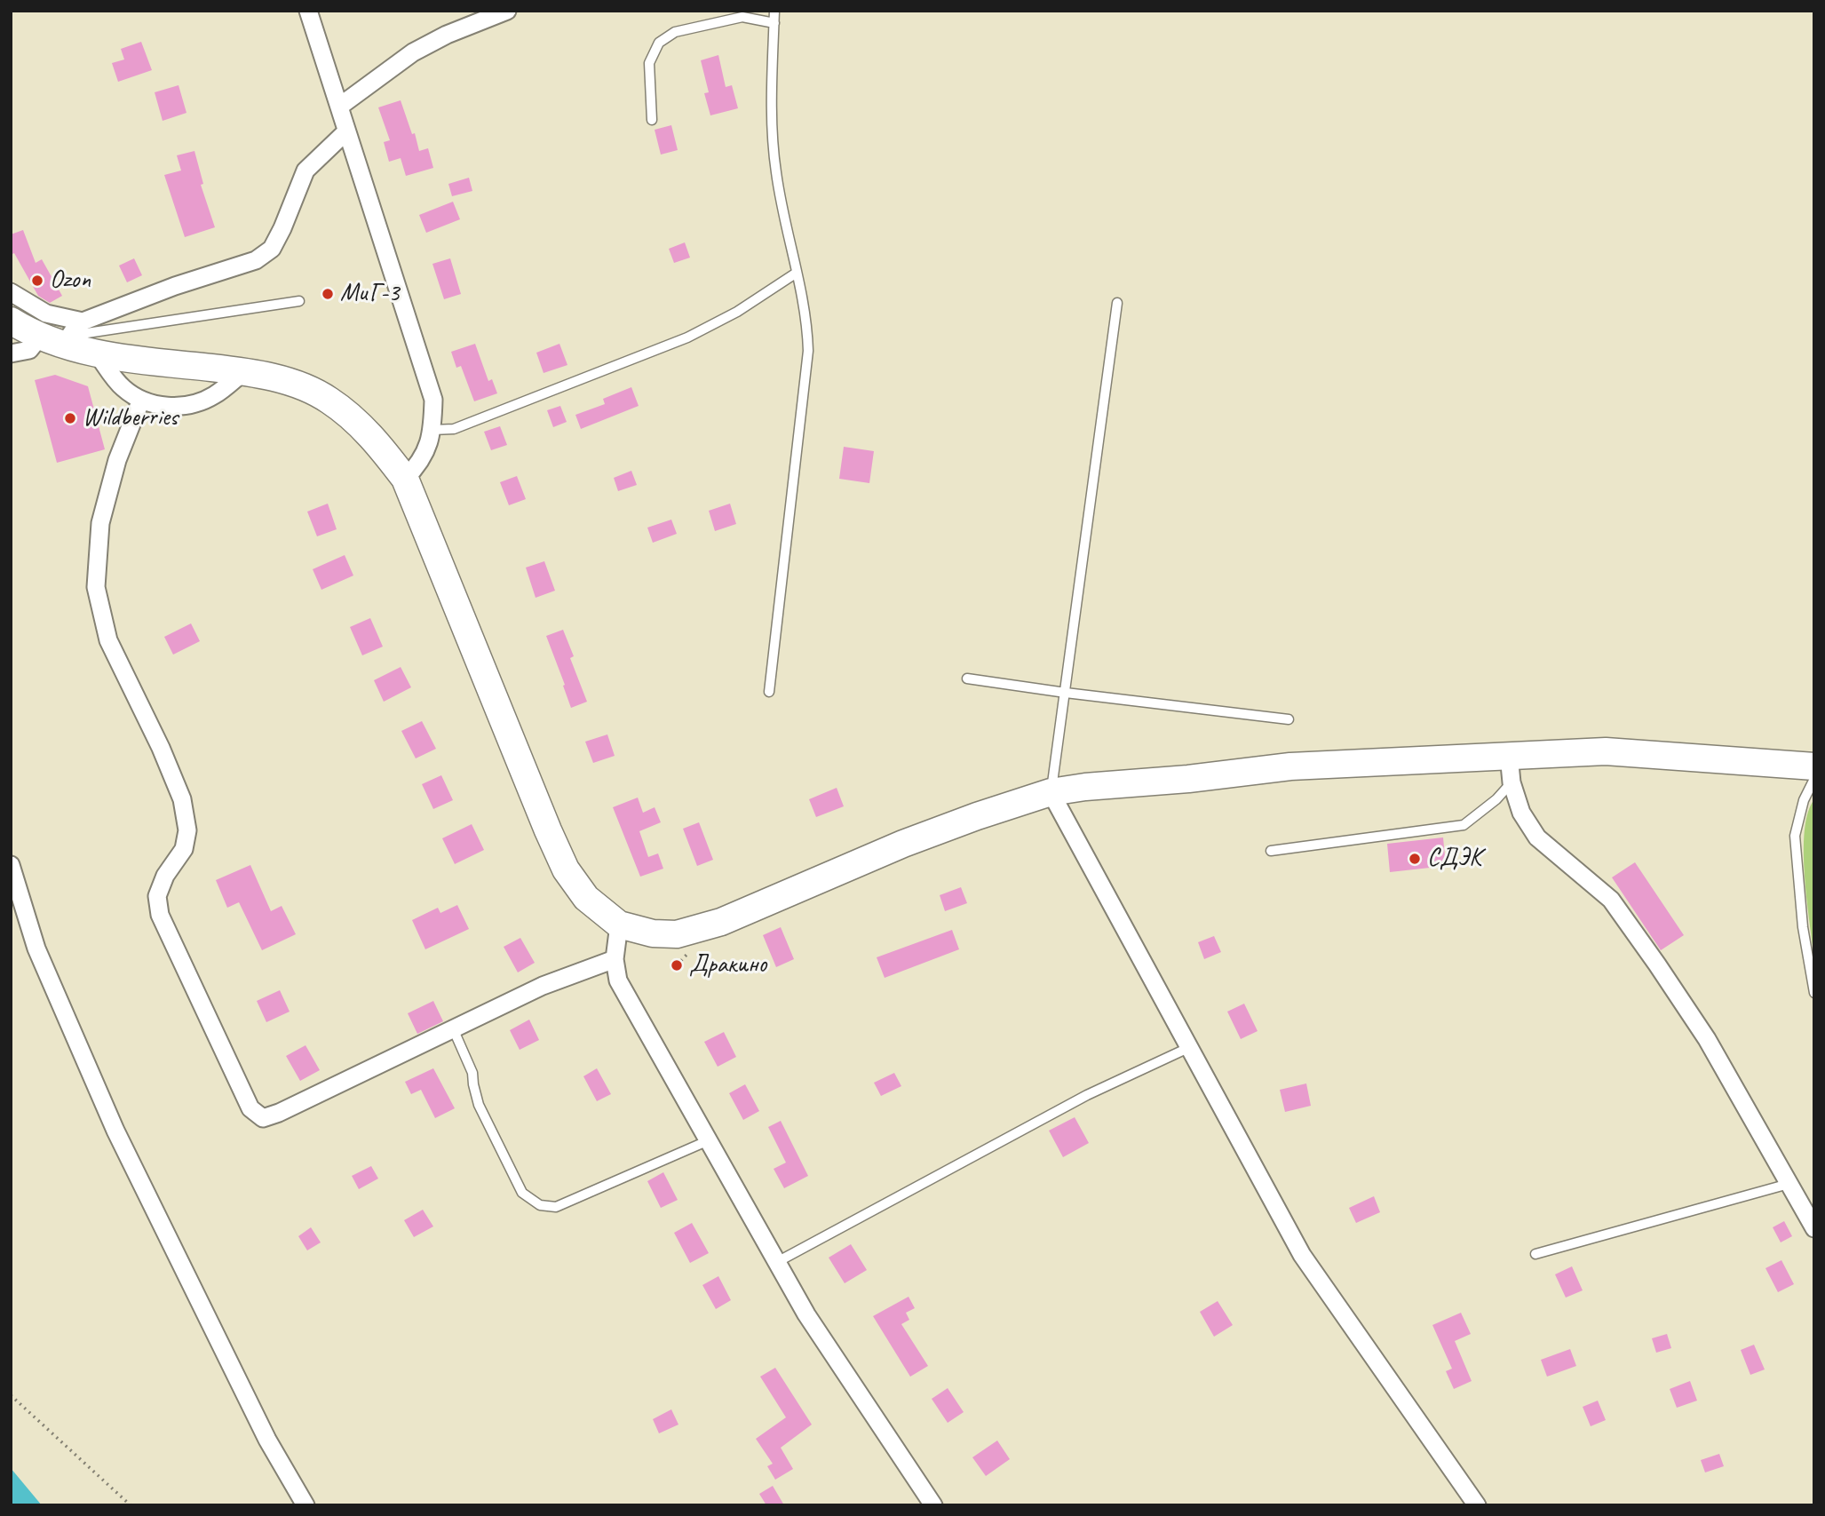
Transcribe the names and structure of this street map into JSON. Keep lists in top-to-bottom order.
{
  "places": [
    "Ozon",
    "МиГ-3",
    "Wildberries",
    "СДЭК",
    "Дракино"
  ]
}
